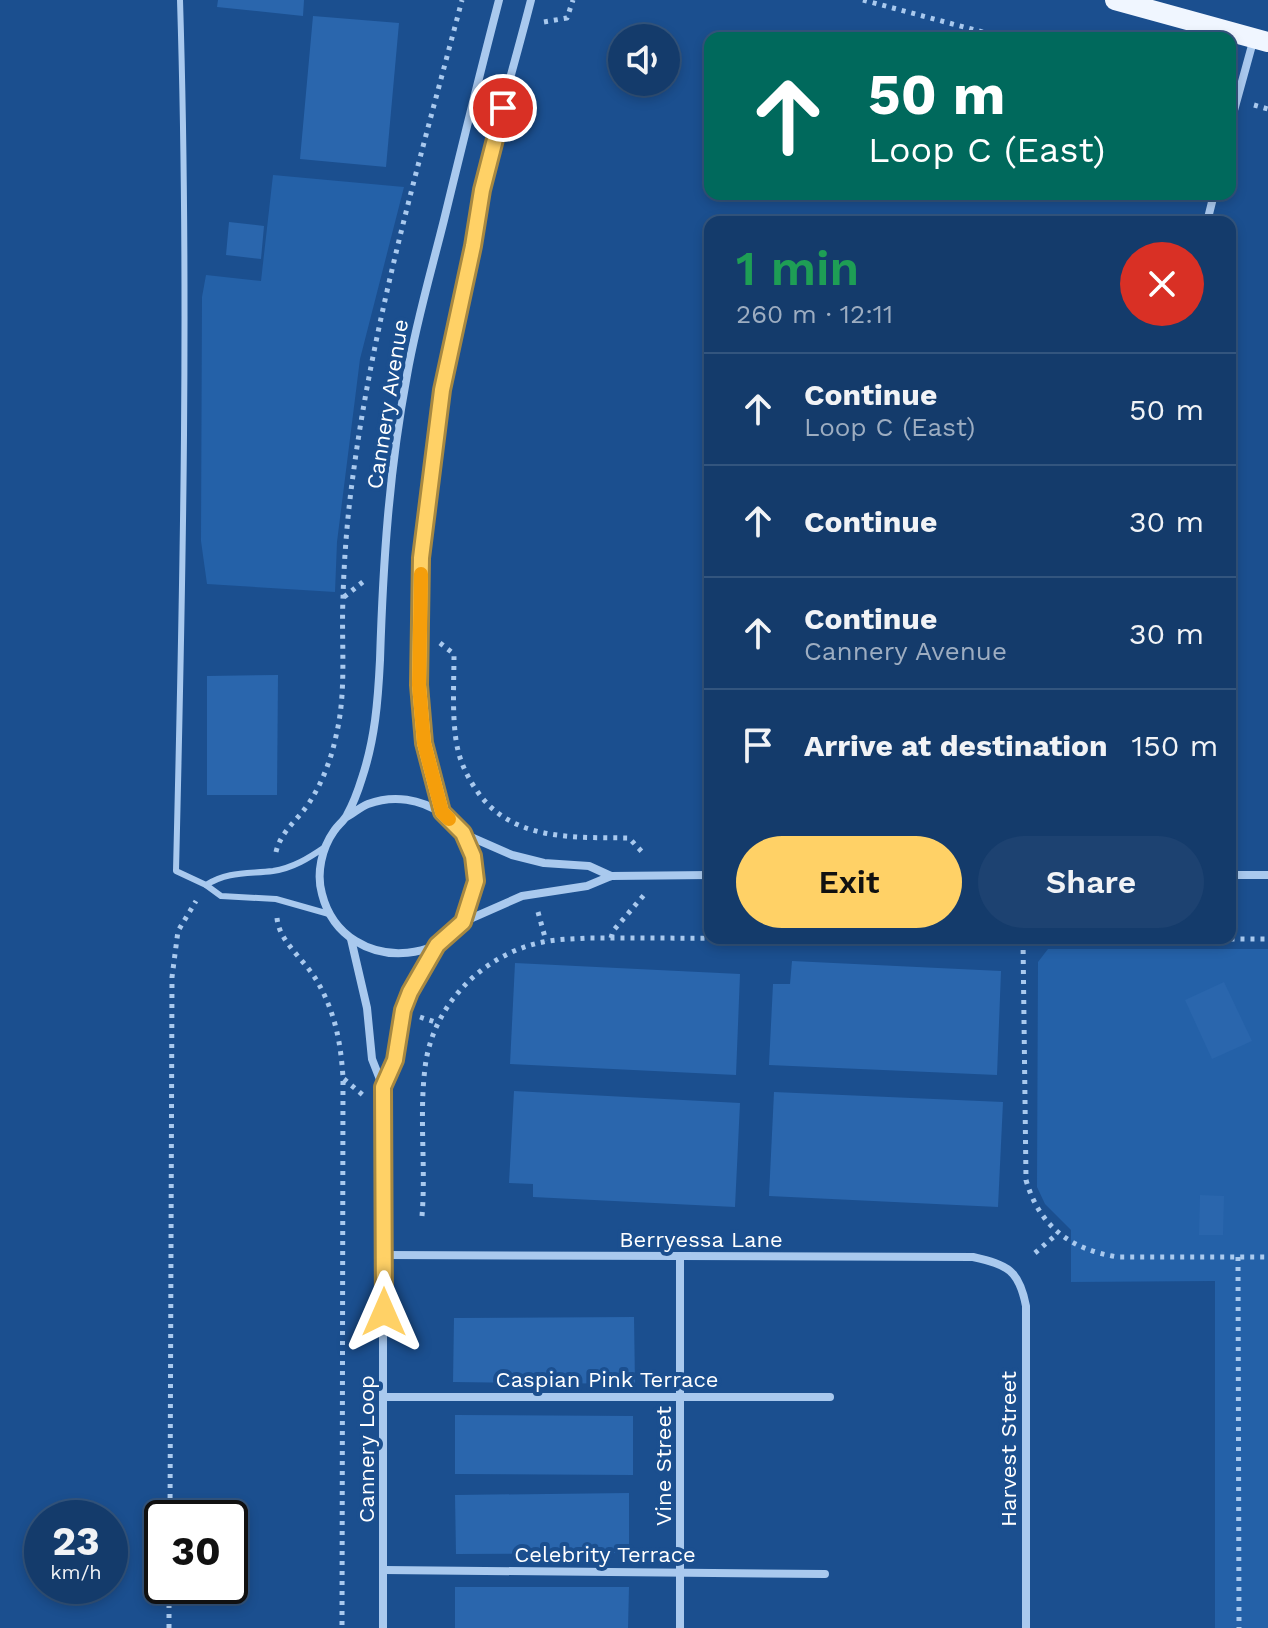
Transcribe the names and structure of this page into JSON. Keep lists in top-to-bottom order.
{
  "streets": {
    "street": [
      "Cannery Avenue",
      "Berryessa Lane",
      "Caspian Pink Terrace",
      "Cannery Loop",
      "Harvest Street",
      "Vine Street",
      "Celebrity Terrace"
    ]
  },
  "crossings": [
    ["Cannery Avenue", "Cannery Loop"],
    ["Berryessa Lane", "Cannery Loop"],
    ["Berryessa Lane", "Harvest Street"],
    ["Berryessa Lane", "Vine Street"],
    ["Caspian Pink Terrace", "Cannery Loop"],
    ["Caspian Pink Terrace", "Vine Street"],
    ["Cannery Loop", "Celebrity Terrace"],
    ["Vine Street", "Celebrity Terrace"]
  ],
  "page": {
    "turn": ["50 m", "Loop C (East)"],
    "heading": ["1 min", "260 m · 12:11"],
    "list": [
      {
        "name": "Continue",
        "note": "Loop C (East)",
        "value": "50 m"
      },
      {
        "name": "Continue",
        "value": "30 m"
      },
      {
        "name": "Continue",
        "note": "Cannery Avenue",
        "value": "30 m"
      },
      {
        "name": "Arrive at destination",
        "value": "150 m"
      }
    ],
    "buttons": ["Exit", "Share"],
    "speed": "23 km/h",
    "limit": "30"
  }
}
